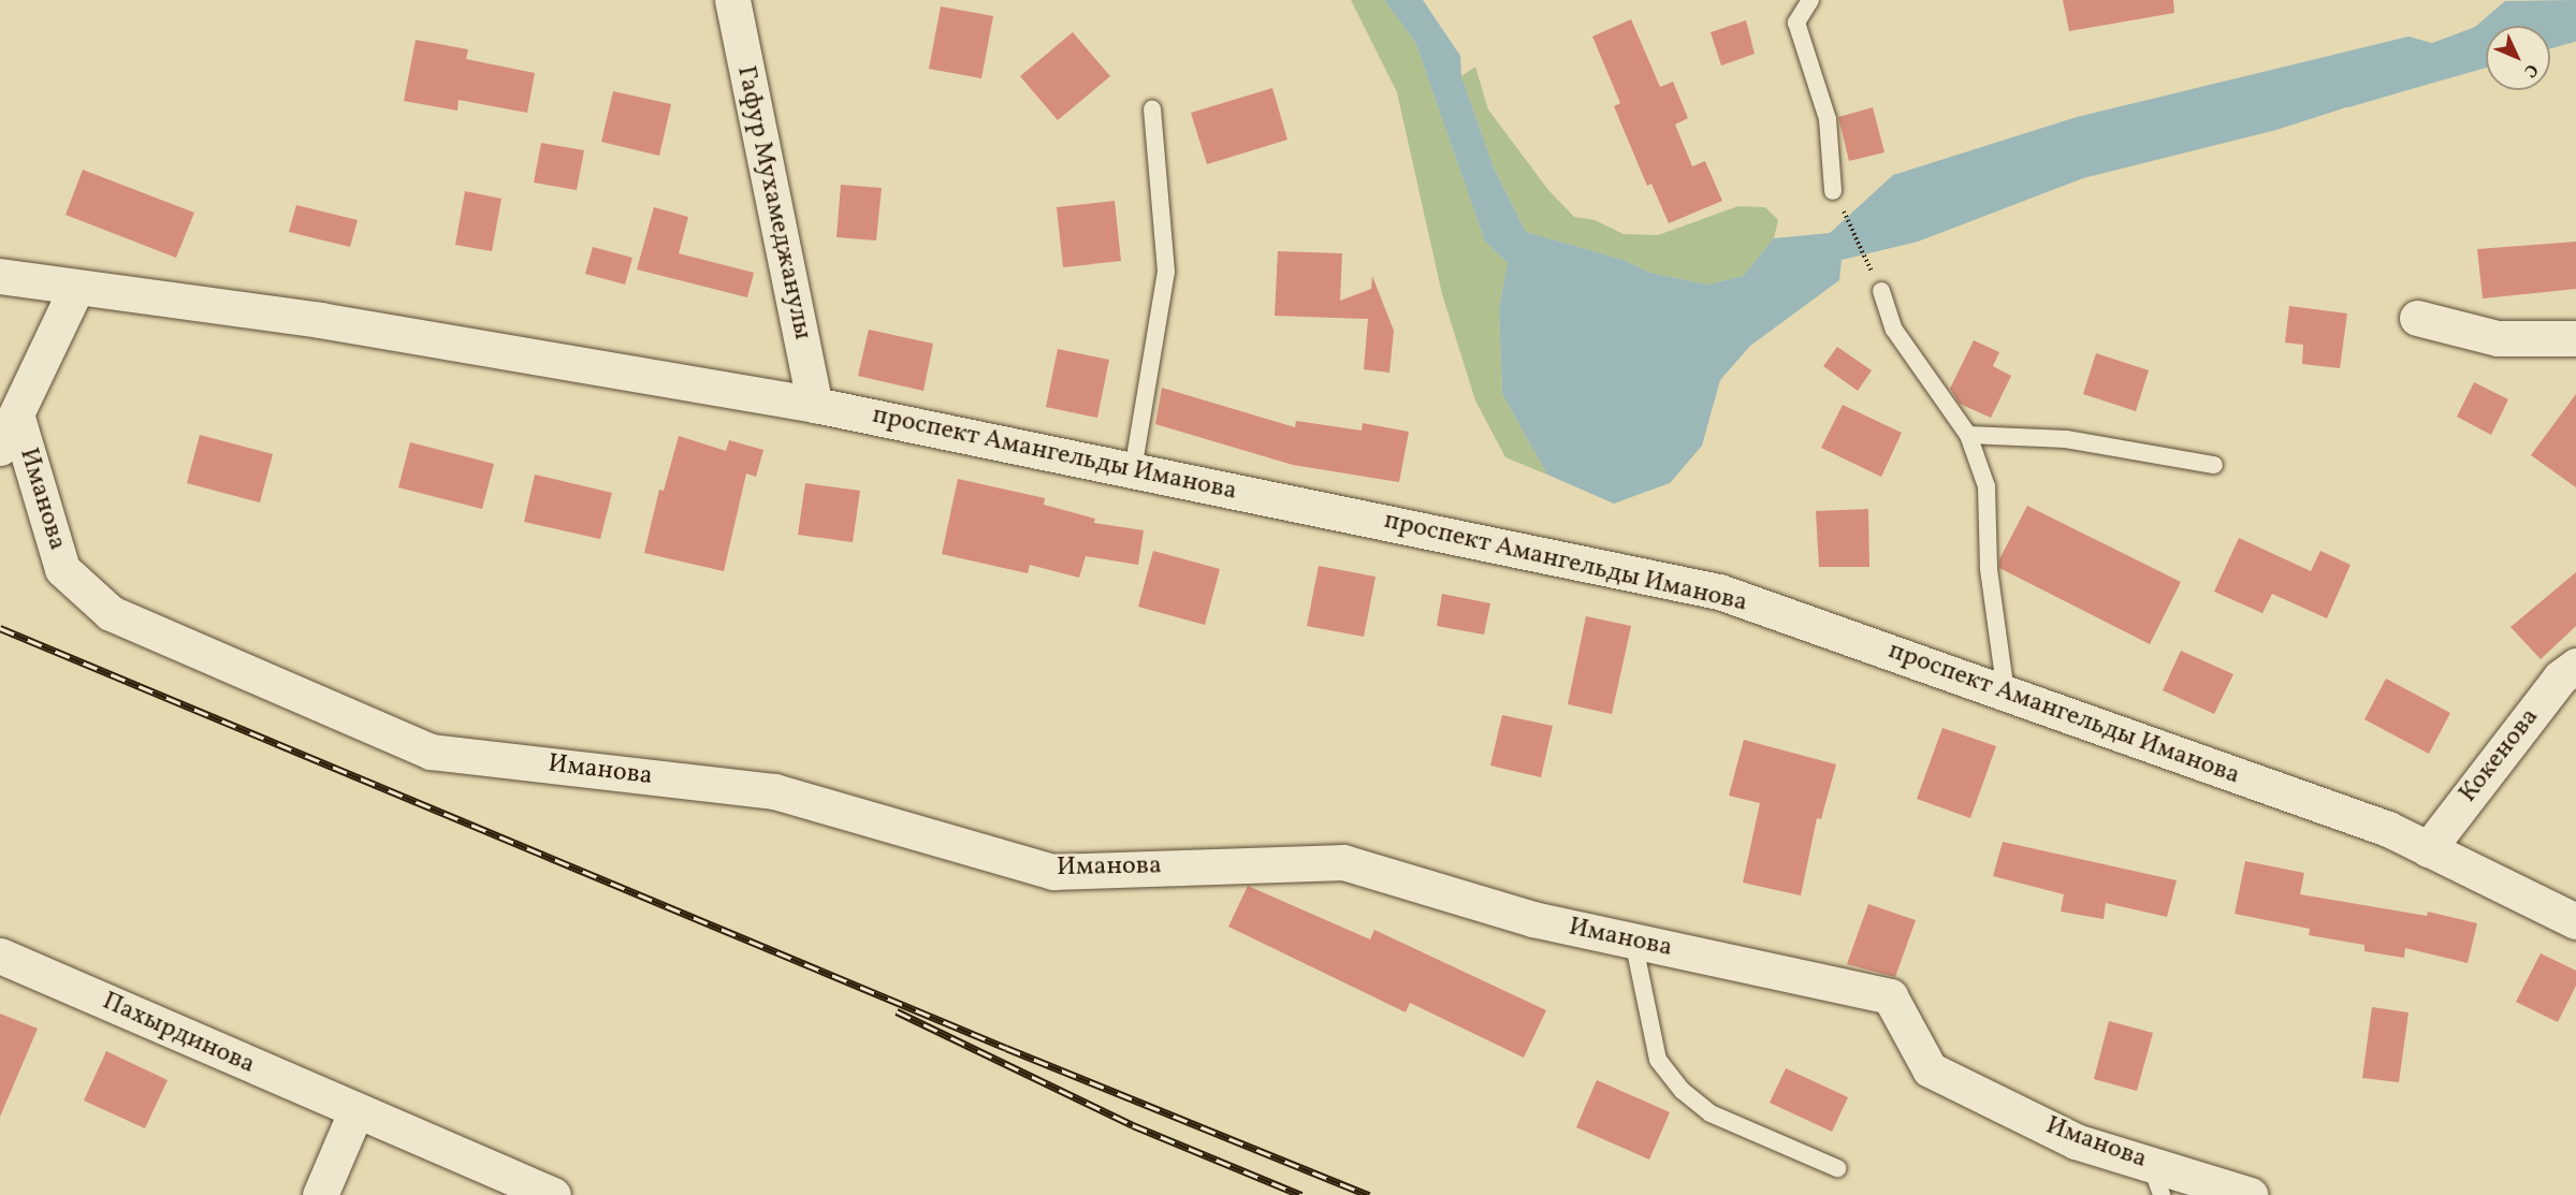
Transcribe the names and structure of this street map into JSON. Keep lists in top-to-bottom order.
{
  "streets": {
    "street": [
      "Гафур Мухамеджанулы",
      "проспект Амангельды Иманова",
      "Иманова",
      "Кокенова",
      "Пахырдинова"
    ]
  },
  "crossings": [
    ["Гафур Мухамеджанулы", "проспект Амангельды Иманова"],
    ["проспект Амангельды Иманова", "Кокенова"]
  ],
  "north": "bottom right"
}
